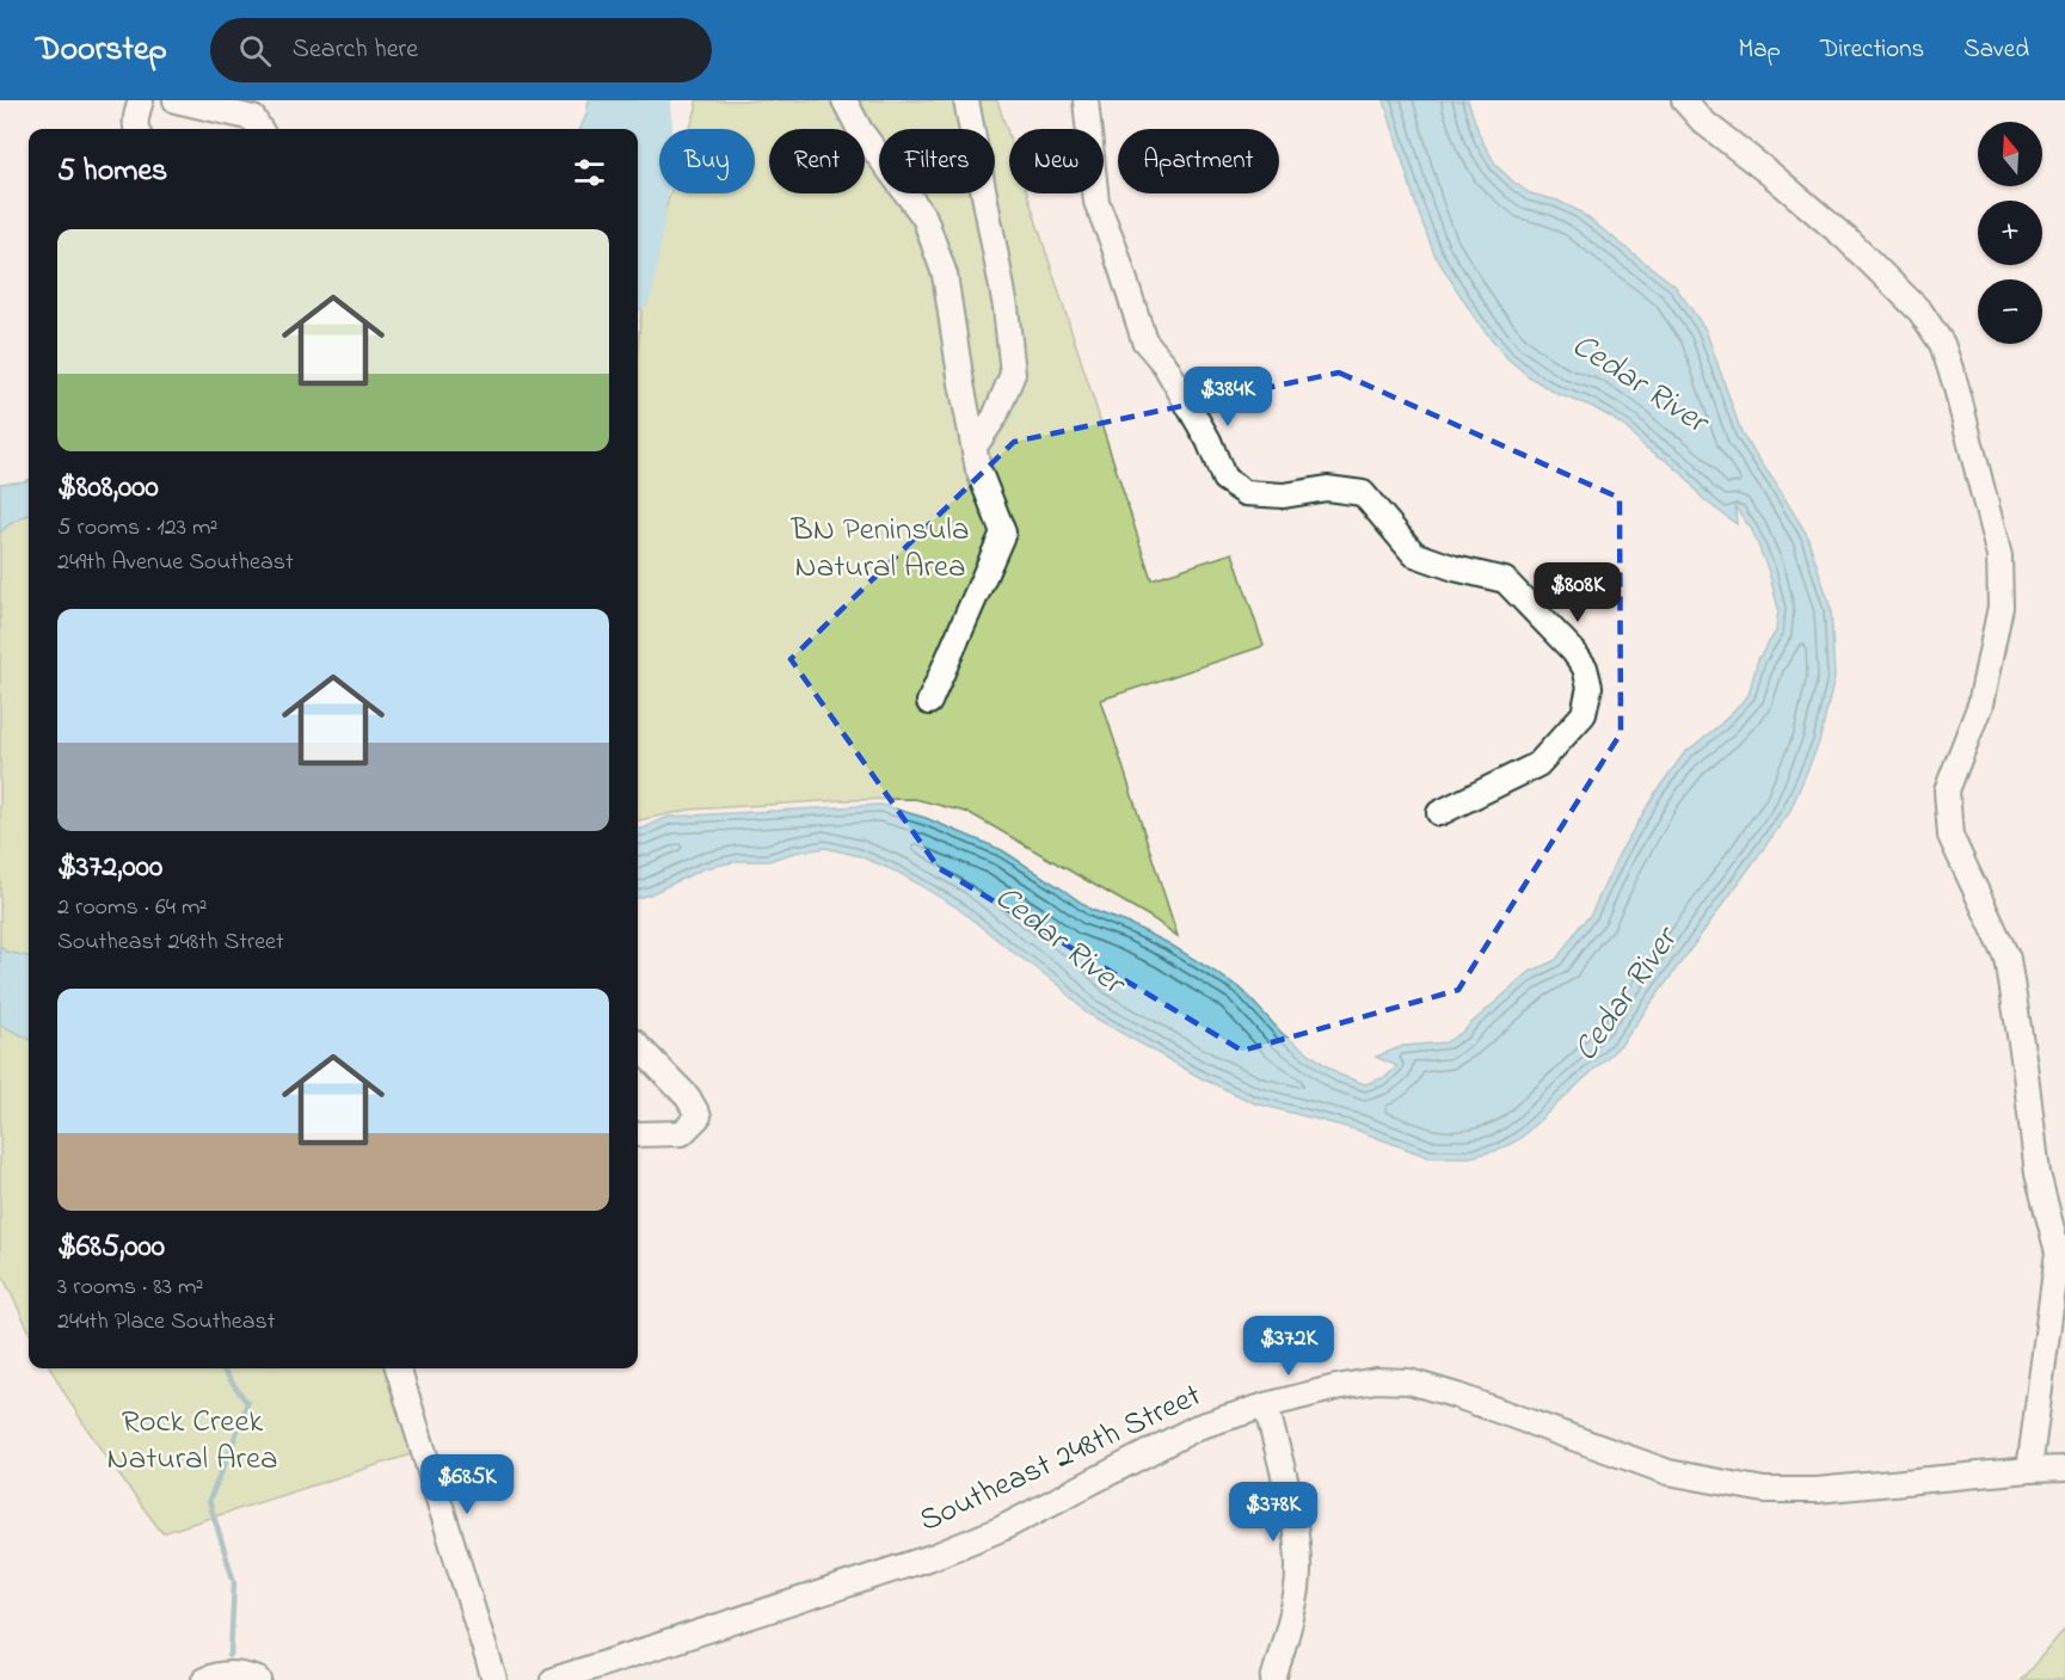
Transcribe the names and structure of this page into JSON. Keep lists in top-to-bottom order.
{
  "streets": {
    "street": ["Southeast 248th Street"]
  },
  "water": ["Cedar River"],
  "parks": ["BN Peninsula Natural Area", "Rock Creek Natural Area"],
  "north": "top",
  "page": {
    "header": "Doorstep",
    "search": "Search here",
    "nav": ["Map", "Directions", "Saved"],
    "map_buttons": ["+", "−"],
    "chip": [
      "Buy",
      "Rent",
      "Filters",
      "New",
      "Apartment"
    ],
    "heading": "5 homes",
    "list": [
      {
        "name": "$808,000",
        "note": "5 rooms · 123 m² · 249th Avenue Southeast"
      },
      {
        "name": "$372,000",
        "note": "2 rooms · 64 m² · Southeast 248th Street"
      },
      {
        "name": "$685,000",
        "note": "3 rooms · 83 m² · 244th Place Southeast"
      }
    ],
    "price": [
      "$384K",
      "$808K",
      "$372K",
      "$685K",
      "$378K"
    ]
  }
}
